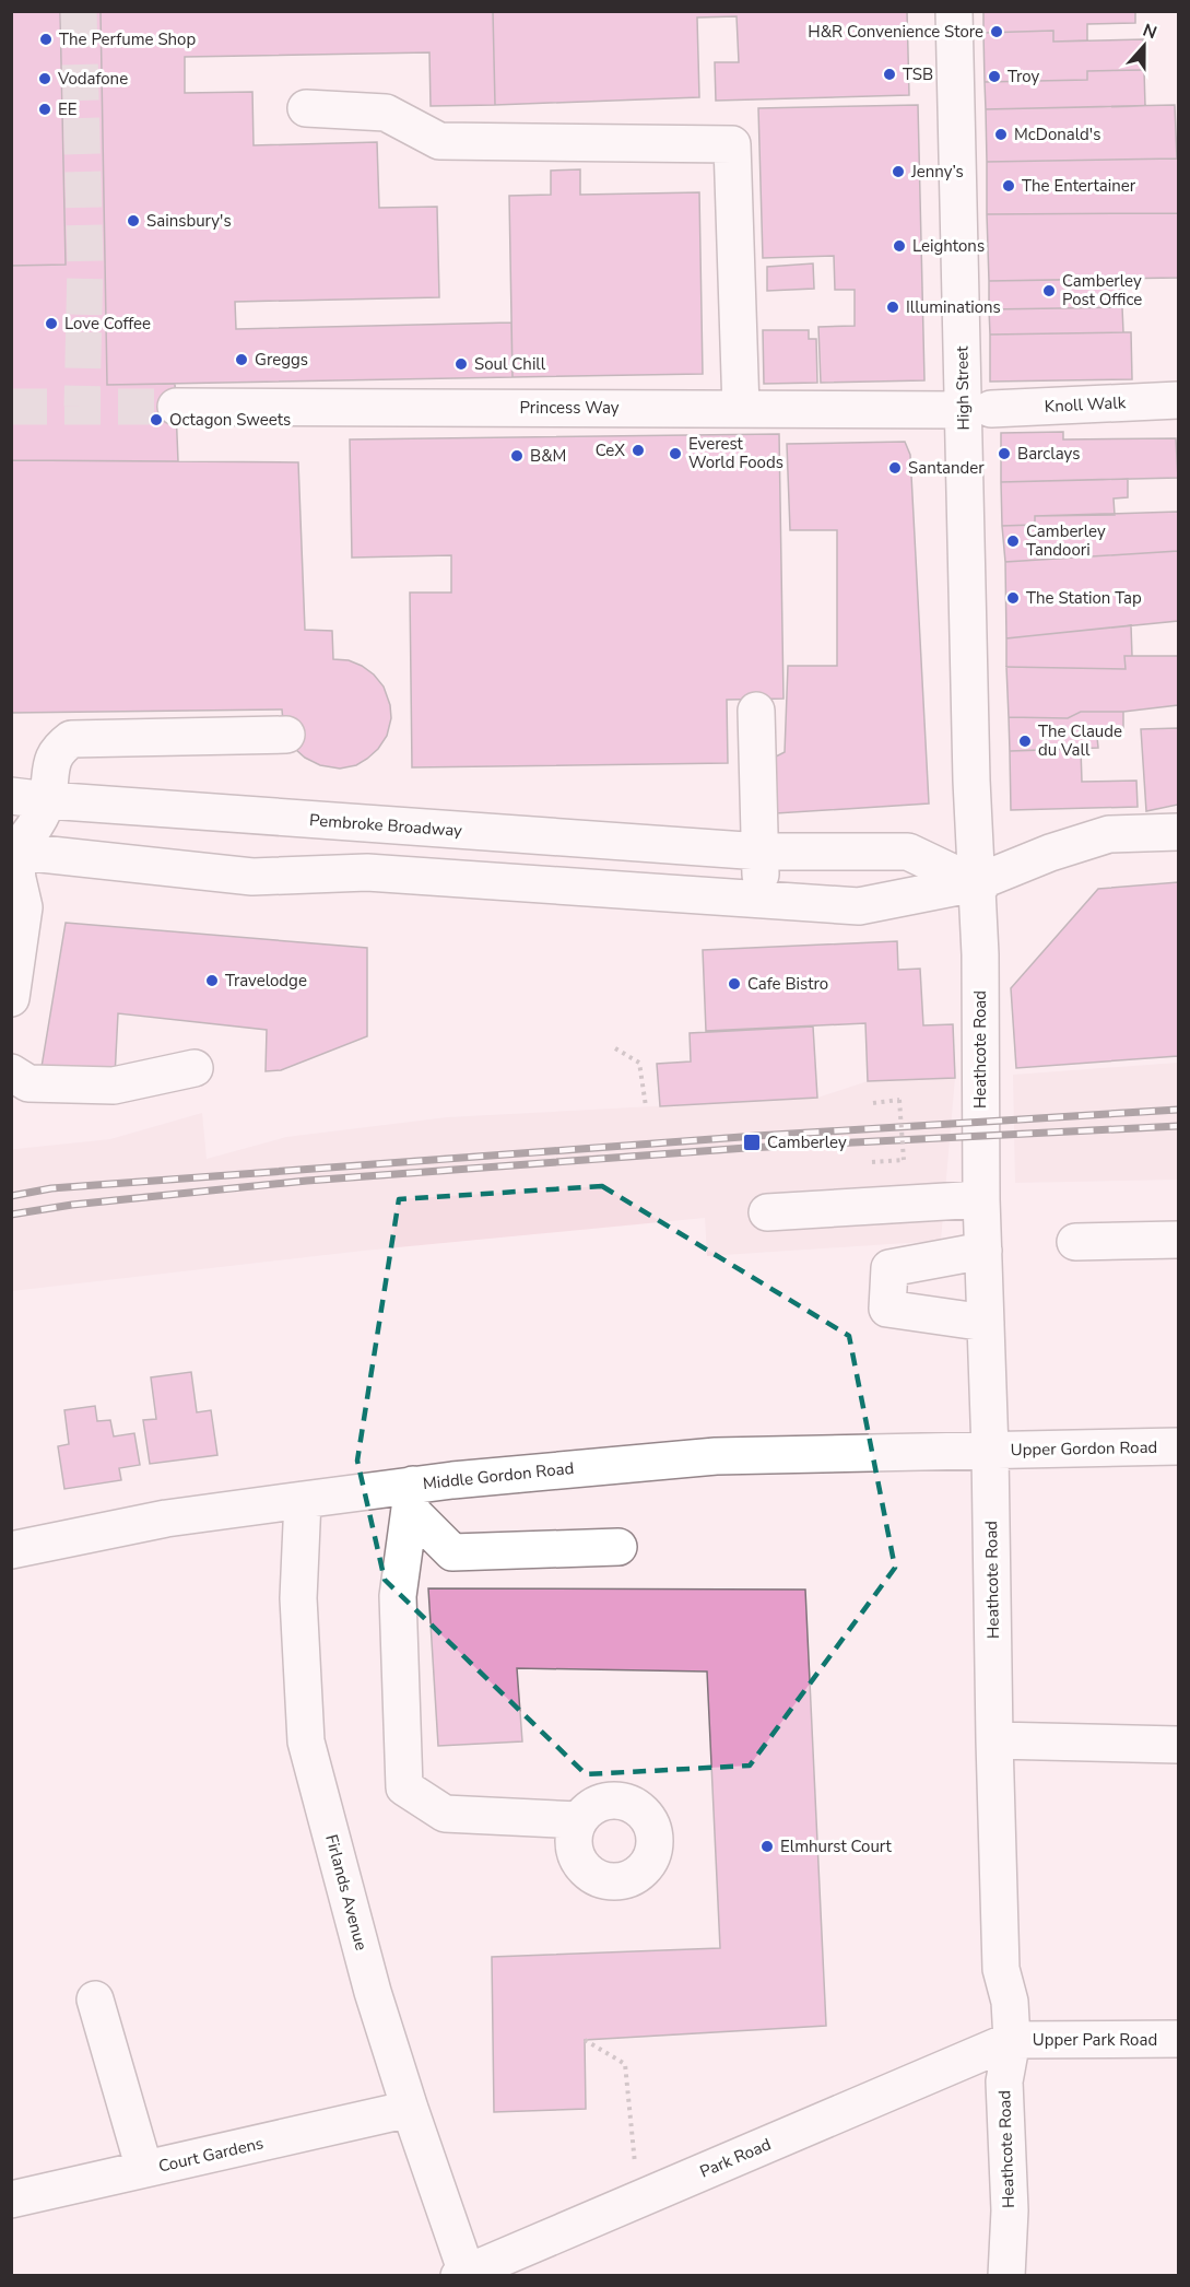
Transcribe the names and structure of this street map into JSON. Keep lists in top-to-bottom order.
{
  "streets": {
    "street": [
      "High Street",
      "Knoll Walk",
      "Princess Way",
      "Pembroke Broadway",
      "Heathcote Road",
      "Upper Gordon Road",
      "Middle Gordon Road",
      "Firlands Avenue",
      "Upper Park Road",
      "Court Gardens",
      "Park Road"
    ]
  },
  "crossings": [
    ["High Street", "Knoll Walk"],
    ["High Street", "Princess Way"],
    ["High Street", "Pembroke Broadway"],
    ["High Street", "Heathcote Road"],
    ["Knoll Walk", "Princess Way"],
    ["Pembroke Broadway", "Heathcote Road"],
    ["Heathcote Road", "Upper Gordon Road"],
    ["Heathcote Road", "Middle Gordon Road"],
    ["Heathcote Road", "Upper Park Road"],
    ["Heathcote Road", "Park Road"],
    ["Upper Gordon Road", "Middle Gordon Road"],
    ["Middle Gordon Road", "Firlands Avenue"],
    ["Firlands Avenue", "Court Gardens"],
    ["Firlands Avenue", "Park Road"],
    ["Upper Park Road", "Park Road"]
  ],
  "places": {
    "other": [
      "H&R Convenience Store",
      "The Perfume Shop",
      "TSB",
      "Troy",
      "Vodafone",
      "EE",
      "McDonald's",
      "Jenny’s",
      "The Entertainer",
      "Sainsbury's",
      "Leightons",
      "Camberley Post Office",
      "Illuminations",
      "Love Coffee",
      "Greggs",
      "Soul Chill",
      "Octagon Sweets",
      "CeX",
      "Everest World Foods",
      "Barclays",
      "B&M",
      "Santander",
      "Camberley Tandoori",
      "The Station Tap",
      "The Claude du Vall",
      "Travelodge",
      "Cafe Bistro",
      "Elmhurst Court"
    ],
    "transit": ["Camberley"]
  },
  "north": "top"
}
